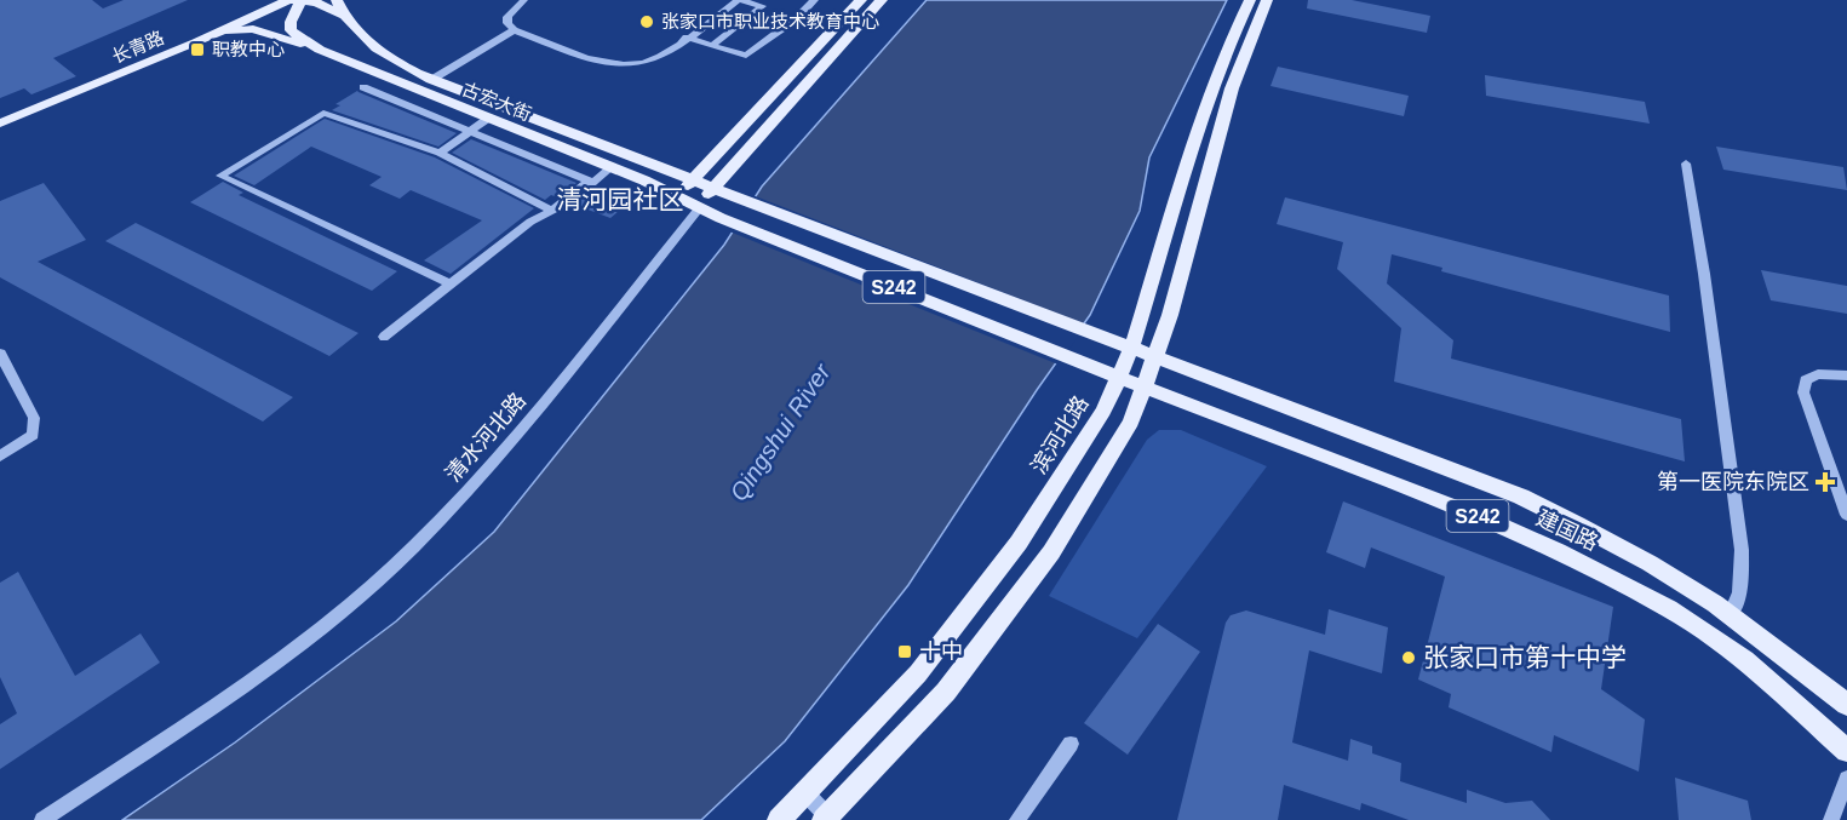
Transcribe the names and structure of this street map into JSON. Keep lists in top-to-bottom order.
{
  "streets": {
    "main road": [
      "长青路",
      "古宏大街",
      "S242",
      "滨河北路",
      "清水河北路",
      "建国路"
    ]
  },
  "crossings": [
    ["长青路", "古宏大街"],
    ["古宏大街", "清水河北路"],
    ["古宏大街", "建国路"],
    ["滨河北路", "建国路"]
  ],
  "districts": ["清河园社区"],
  "water": ["Qingshui River"],
  "places": {
    "other": ["张家口市职业技术教育中心", "张家口市第十中学"],
    "transit": ["职教中心", "十中"],
    "health": ["第一医院东院区"]
  }
}
